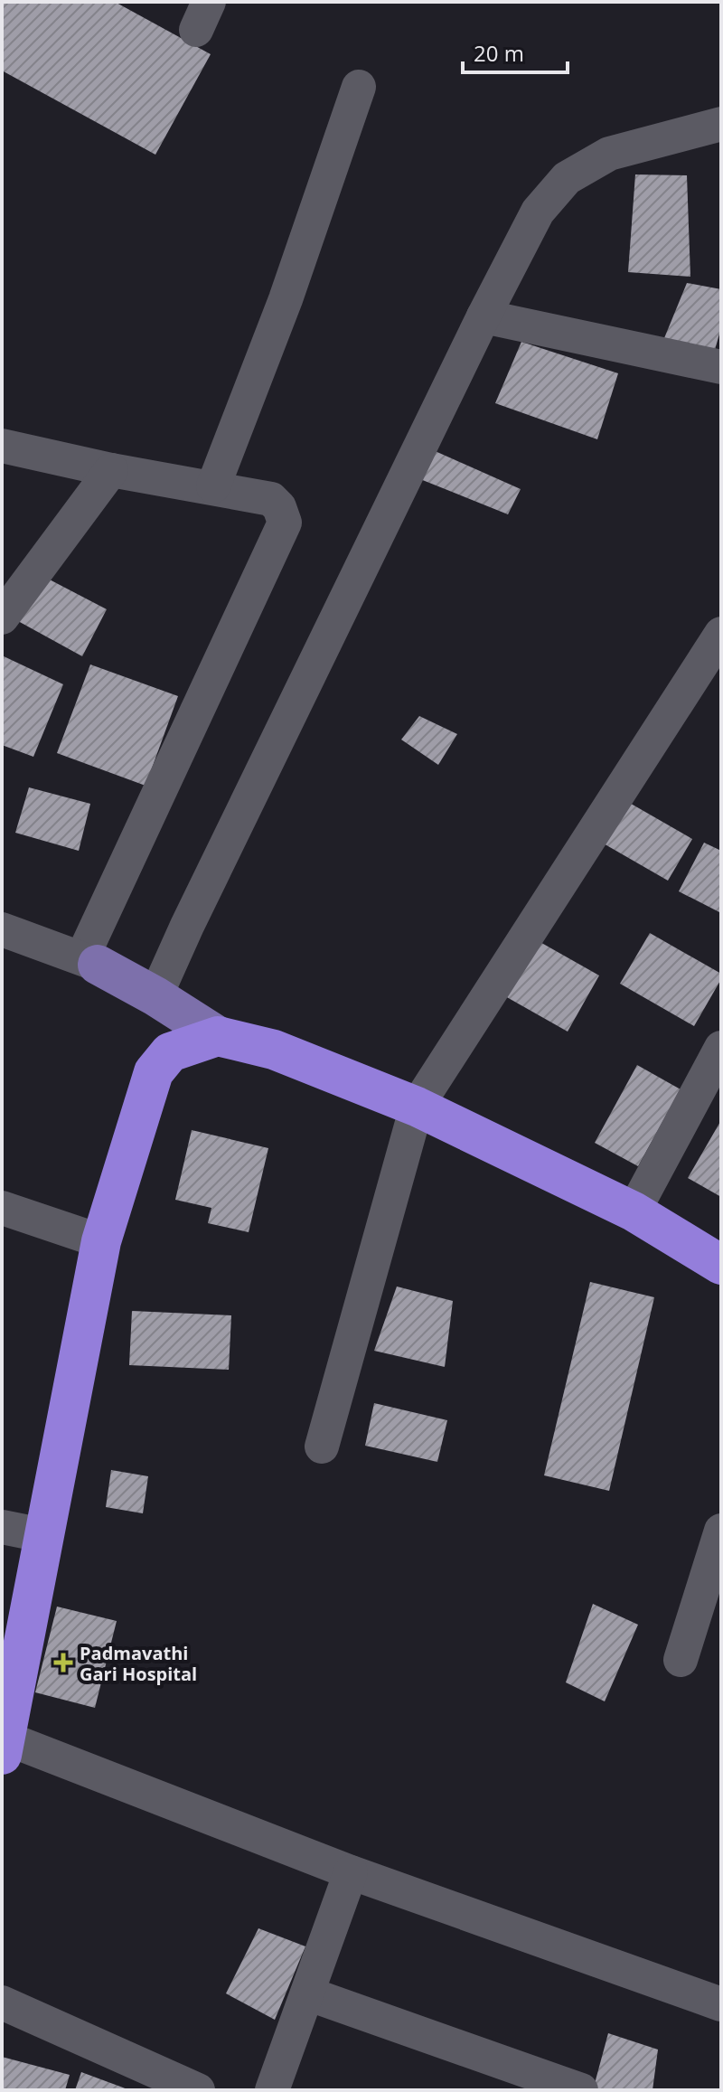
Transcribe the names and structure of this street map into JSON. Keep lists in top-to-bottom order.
{
  "places": {
    "health": ["Padmavathi Gari Hospital"]
  },
  "scale_bar": "20 m"
}
